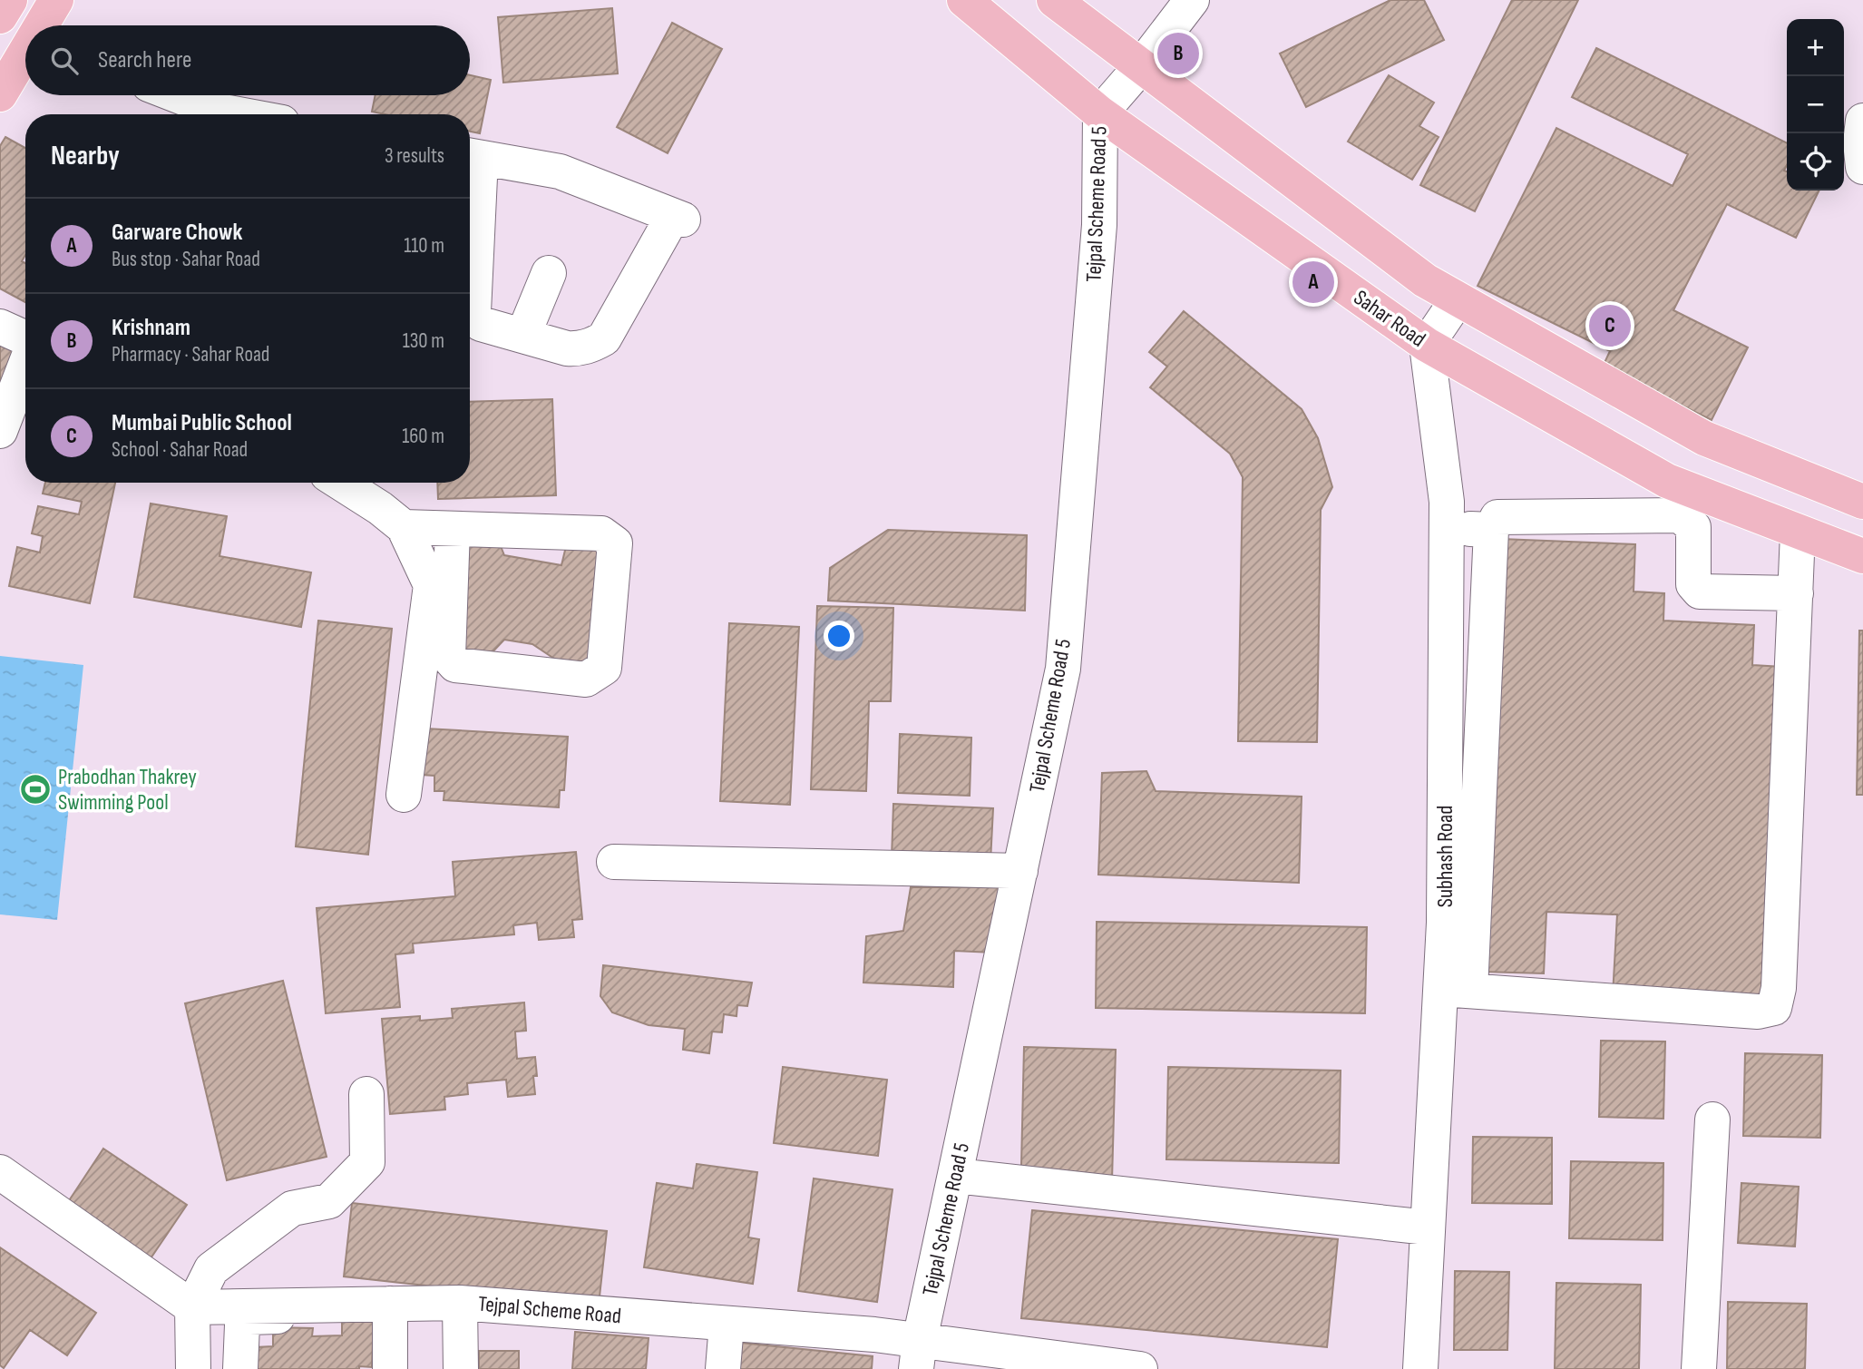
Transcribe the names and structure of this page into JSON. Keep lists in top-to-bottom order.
{
  "streets": {
    "main road": ["Sahar Road"],
    "street": ["Tejpal Scheme Road 5", "Subhash Road", "Tejpal Scheme Road"]
  },
  "crossings": [
    ["Tejpal Scheme Road 5", "Sahar Road"],
    ["Tejpal Scheme Road 5", "Tejpal Scheme Road"],
    ["Sahar Road", "Subhash Road"]
  ],
  "places": {
    "sports": ["Prabodhan Thakrey Swimming Pool"]
  },
  "page": {
    "map_buttons": ["+", "−"],
    "search": "Search here",
    "pins": ["B", "A", "C"],
    "heading": ["Nearby", "3 results"],
    "list": [
      {
        "mark": "A",
        "name": "Garware Chowk",
        "note": "Bus stop · Sahar Road",
        "value": "110 m"
      },
      {
        "mark": "B",
        "name": "Krishnam",
        "note": "Pharmacy · Sahar Road",
        "value": "130 m"
      },
      {
        "mark": "C",
        "name": "Mumbai Public School",
        "note": "School · Sahar Road",
        "value": "160 m"
      }
    ]
  }
}
